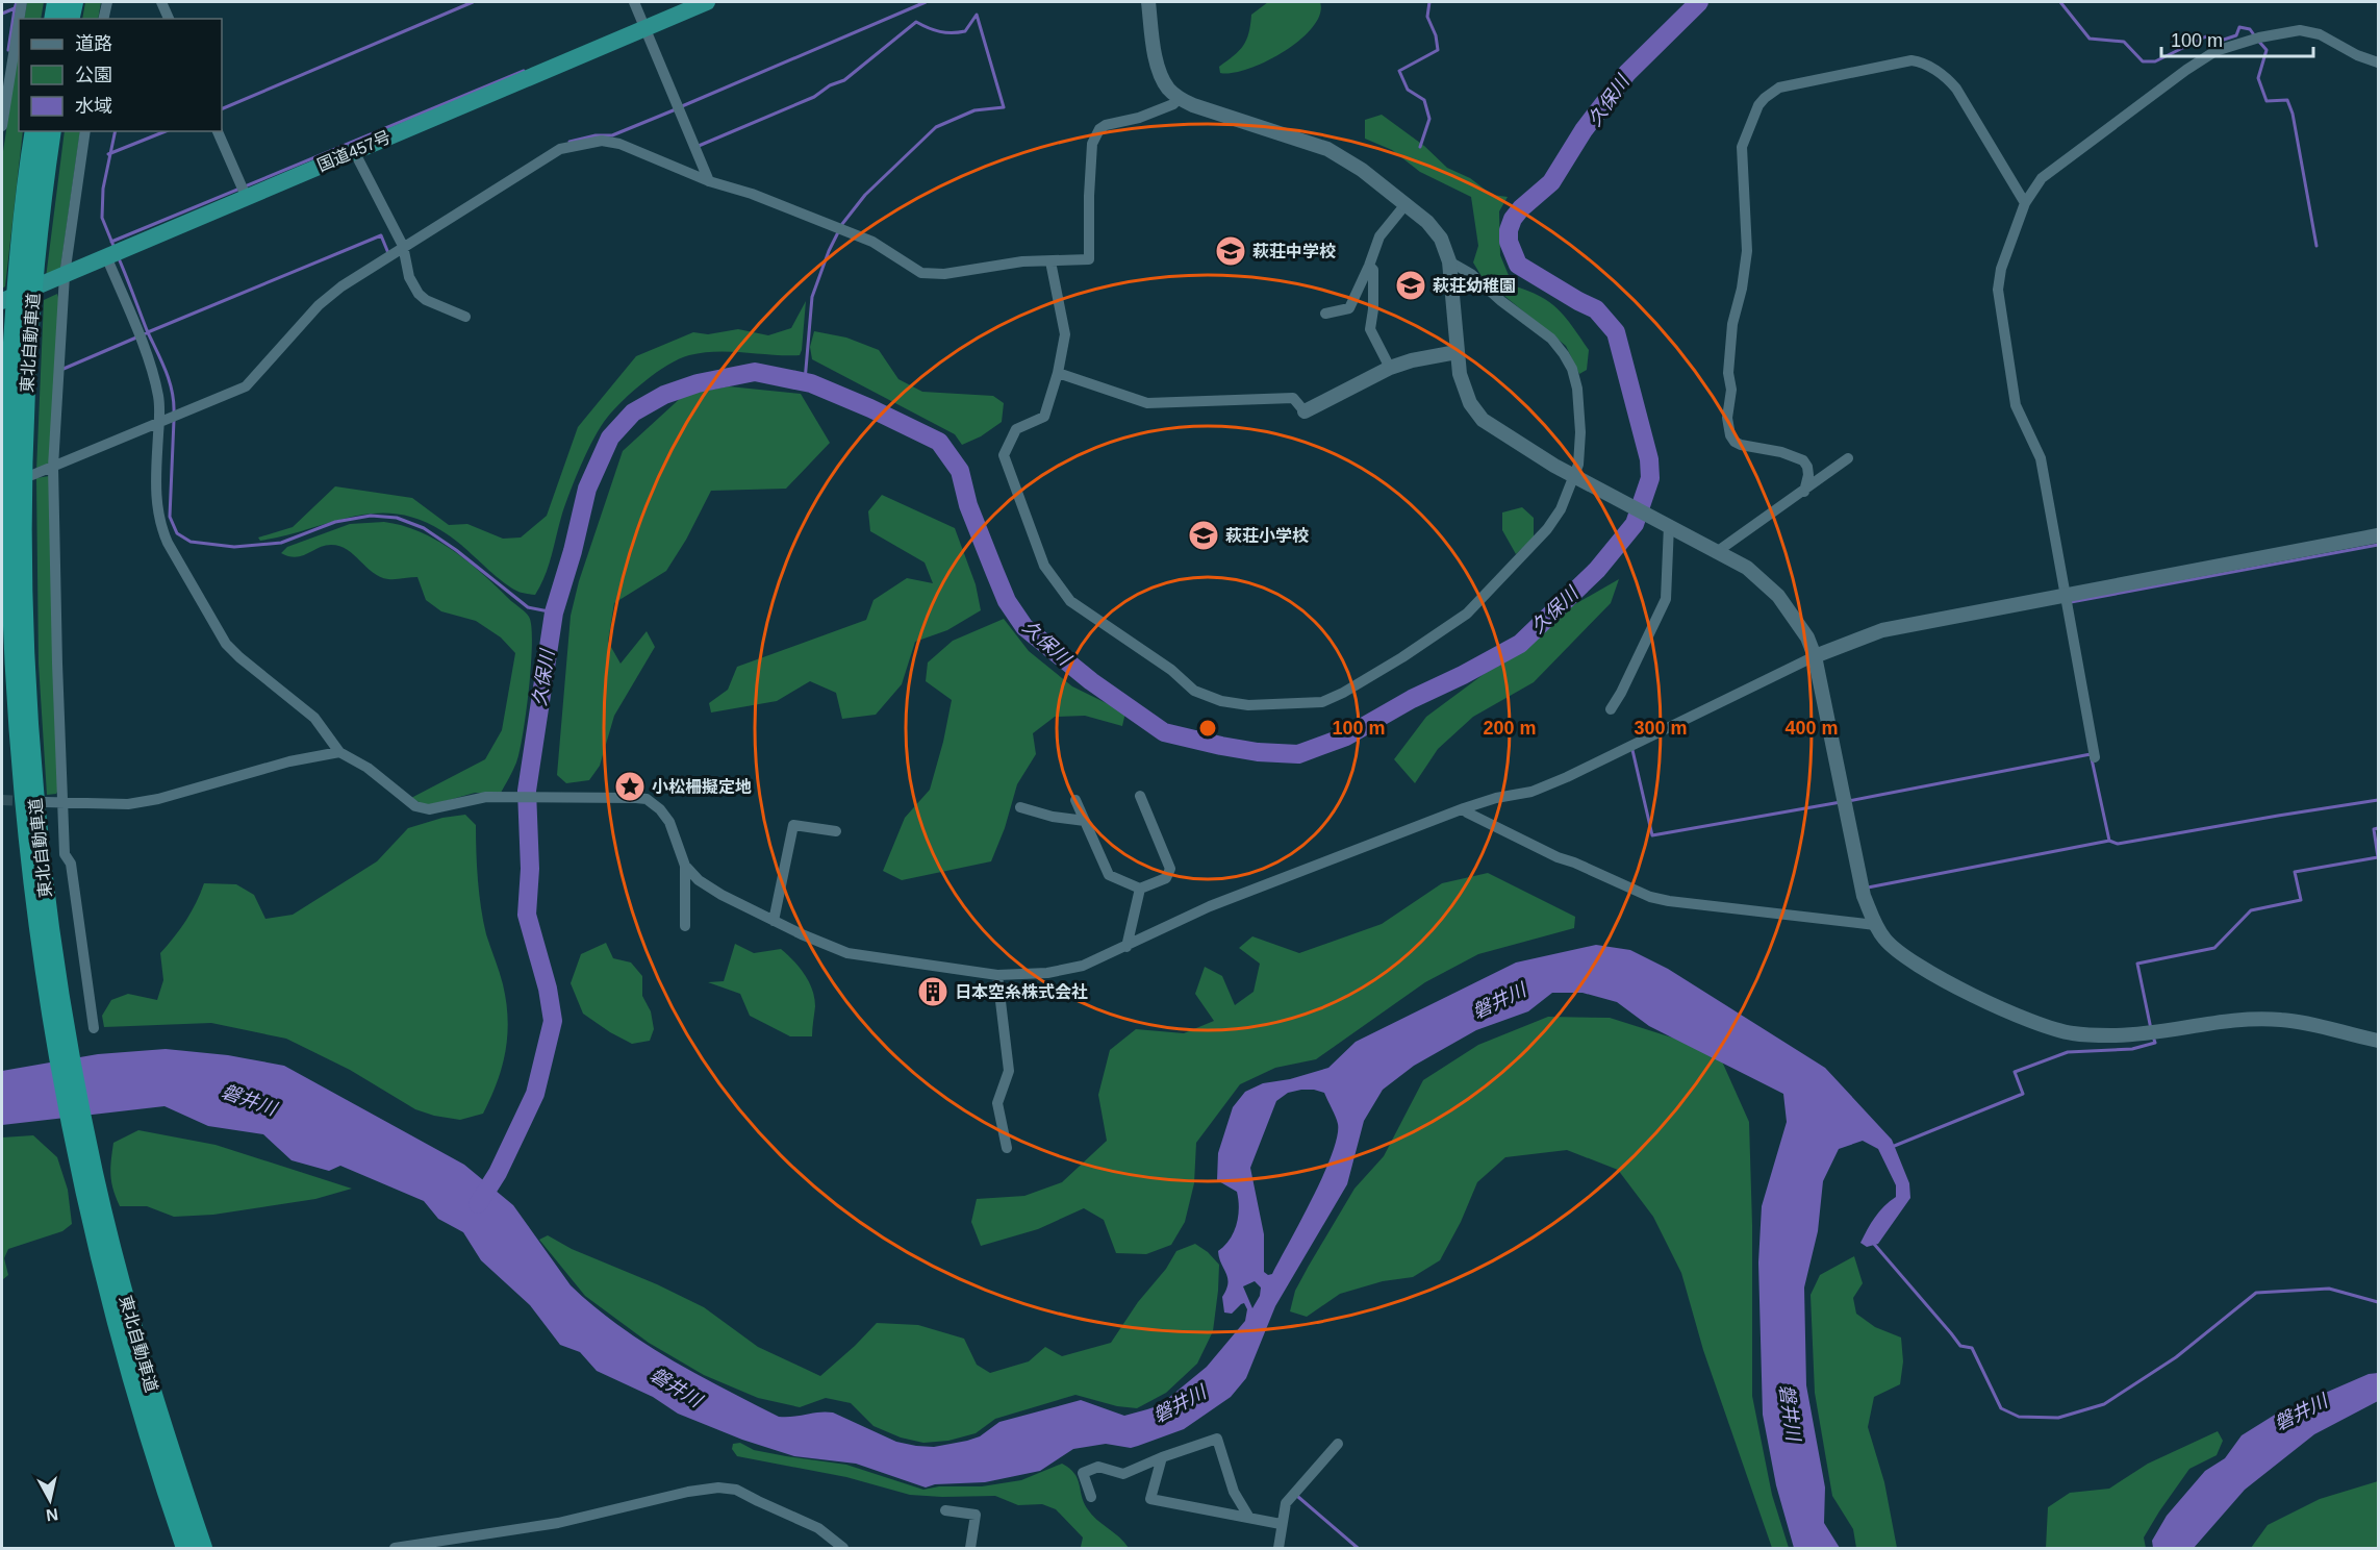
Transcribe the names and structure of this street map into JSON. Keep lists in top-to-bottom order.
{
  "streets": {
    "highway": ["国道457号", "東北自動車道"]
  },
  "crossings": [
    ["国道457号", "東北自動車道"]
  ],
  "water": ["久保川", "磐井川"],
  "places": {
    "school or university": ["萩荘中学校", "萩荘幼稚園", "萩荘小学校"],
    "place": ["小松柵擬定地"],
    "building": ["日本空糸株式会社"]
  },
  "legend": ["道路", "公園", "水域"],
  "scale_bar": "100 m",
  "north": "bottom",
  "rings": [
    "100 m",
    "200 m",
    "300 m",
    "400 m"
  ]
}
